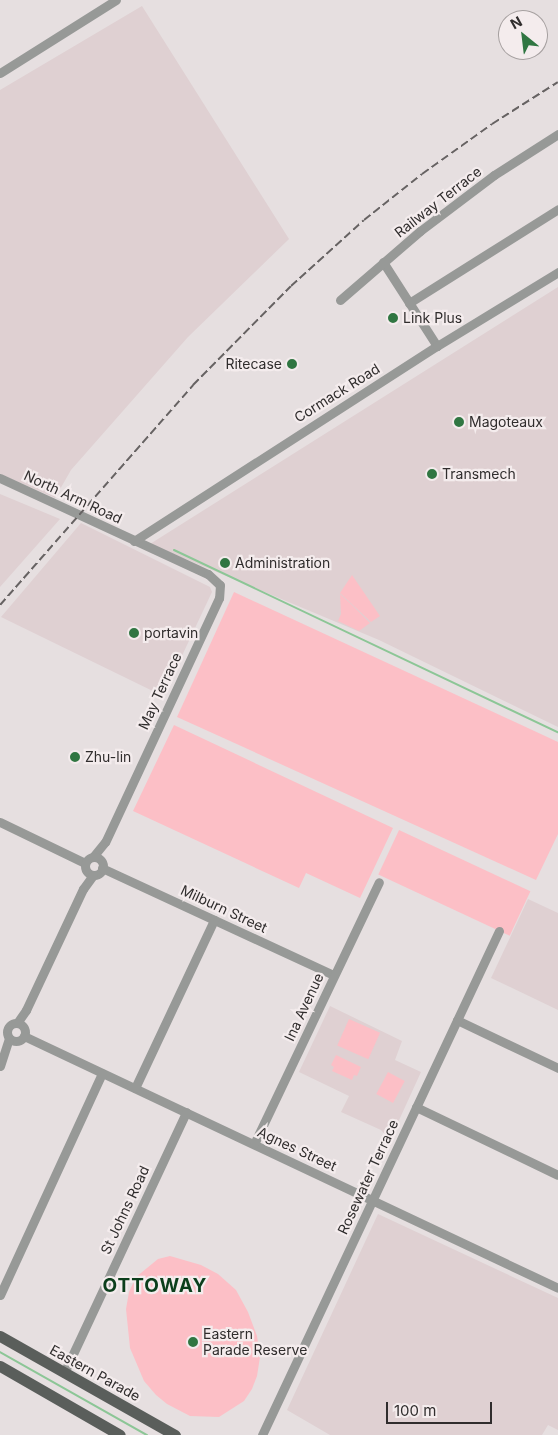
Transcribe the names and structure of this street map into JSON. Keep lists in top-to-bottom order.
{
  "streets": {
    "main road": ["Eastern Parade"],
    "street": [
      "Railway Terrace",
      "Cormack Road",
      "North Arm Road",
      "May Terrace",
      "Milburn Street",
      "Ina Avenue",
      "Agnes Street",
      "Rosewater Terrace",
      "St Johns Road"
    ]
  },
  "crossings": [
    ["Cormack Road", "North Arm Road"],
    ["Cormack Road", "May Terrace"],
    ["North Arm Road", "May Terrace"],
    ["May Terrace", "Milburn Street"],
    ["Milburn Street", "Ina Avenue"],
    ["Ina Avenue", "Agnes Street"],
    ["Agnes Street", "Rosewater Terrace"],
    ["Agnes Street", "St Johns Road"],
    ["St Johns Road", "Eastern Parade"]
  ],
  "districts": ["OTTOWAY"],
  "places": [
    "Link Plus",
    "Ritecase",
    "Magoteaux",
    "Transmech",
    "Administration",
    "portavin",
    "Zhu-lin",
    "Eastern Parade Reserve"
  ],
  "scale_bar": "100 m",
  "north": "top left"
}
